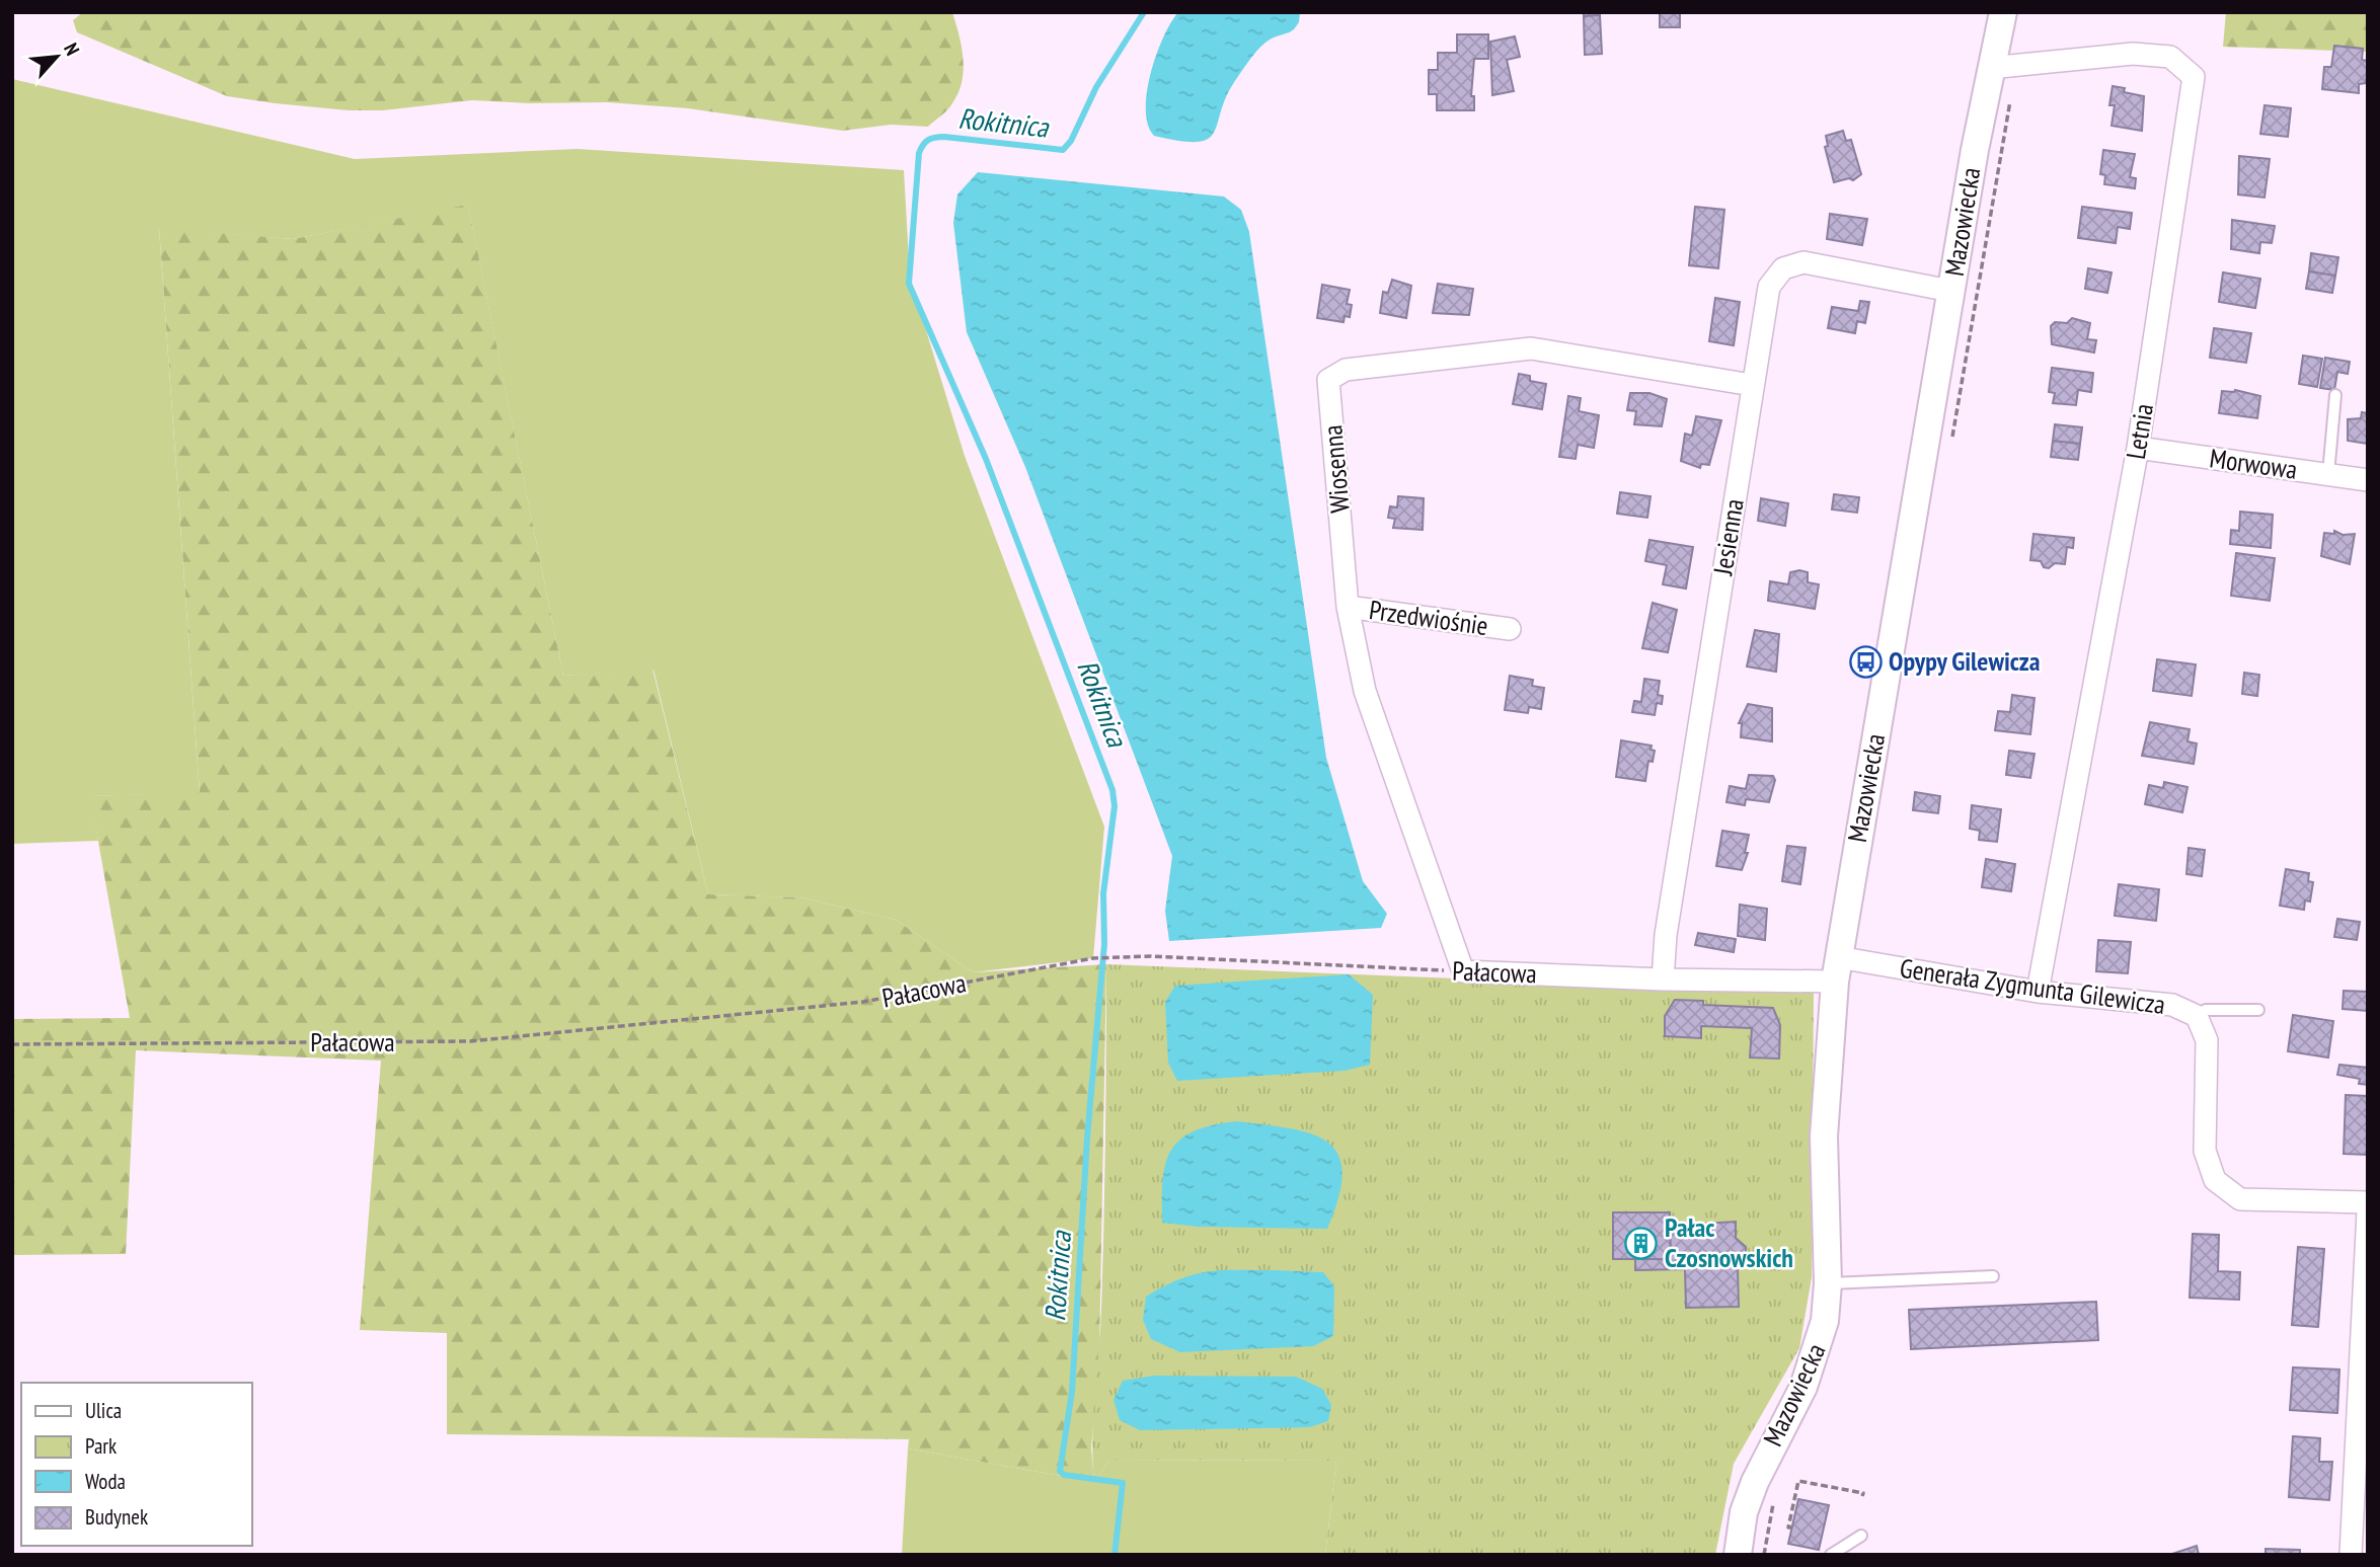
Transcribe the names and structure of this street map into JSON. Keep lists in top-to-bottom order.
{
  "streets": {
    "street": [
      "Mazowiecka",
      "Letnia",
      "Morwowa",
      "Wiosenna",
      "Jesienna",
      "Przedwiośnie",
      "Pałacowa",
      "Generała Zygmunta Gilewicza"
    ]
  },
  "crossings": [
    ["Mazowiecka", "Letnia"],
    ["Mazowiecka", "Jesienna"],
    ["Mazowiecka", "Pałacowa"],
    ["Mazowiecka", "Generała Zygmunta Gilewicza"],
    ["Letnia", "Morwowa"],
    ["Letnia", "Generała Zygmunta Gilewicza"],
    ["Wiosenna", "Jesienna"],
    ["Wiosenna", "Przedwiośnie"],
    ["Wiosenna", "Pałacowa"],
    ["Jesienna", "Pałacowa"],
    ["Pałacowa", "Generała Zygmunta Gilewicza"]
  ],
  "water": ["Rokitnica"],
  "places": {
    "bus stop": ["Opypy Gilewicza"],
    "building": ["Pałac Czosnowskich"]
  },
  "legend": [
    "Ulica",
    "Park",
    "Woda",
    "Budynek"
  ],
  "north": "top right"
}
